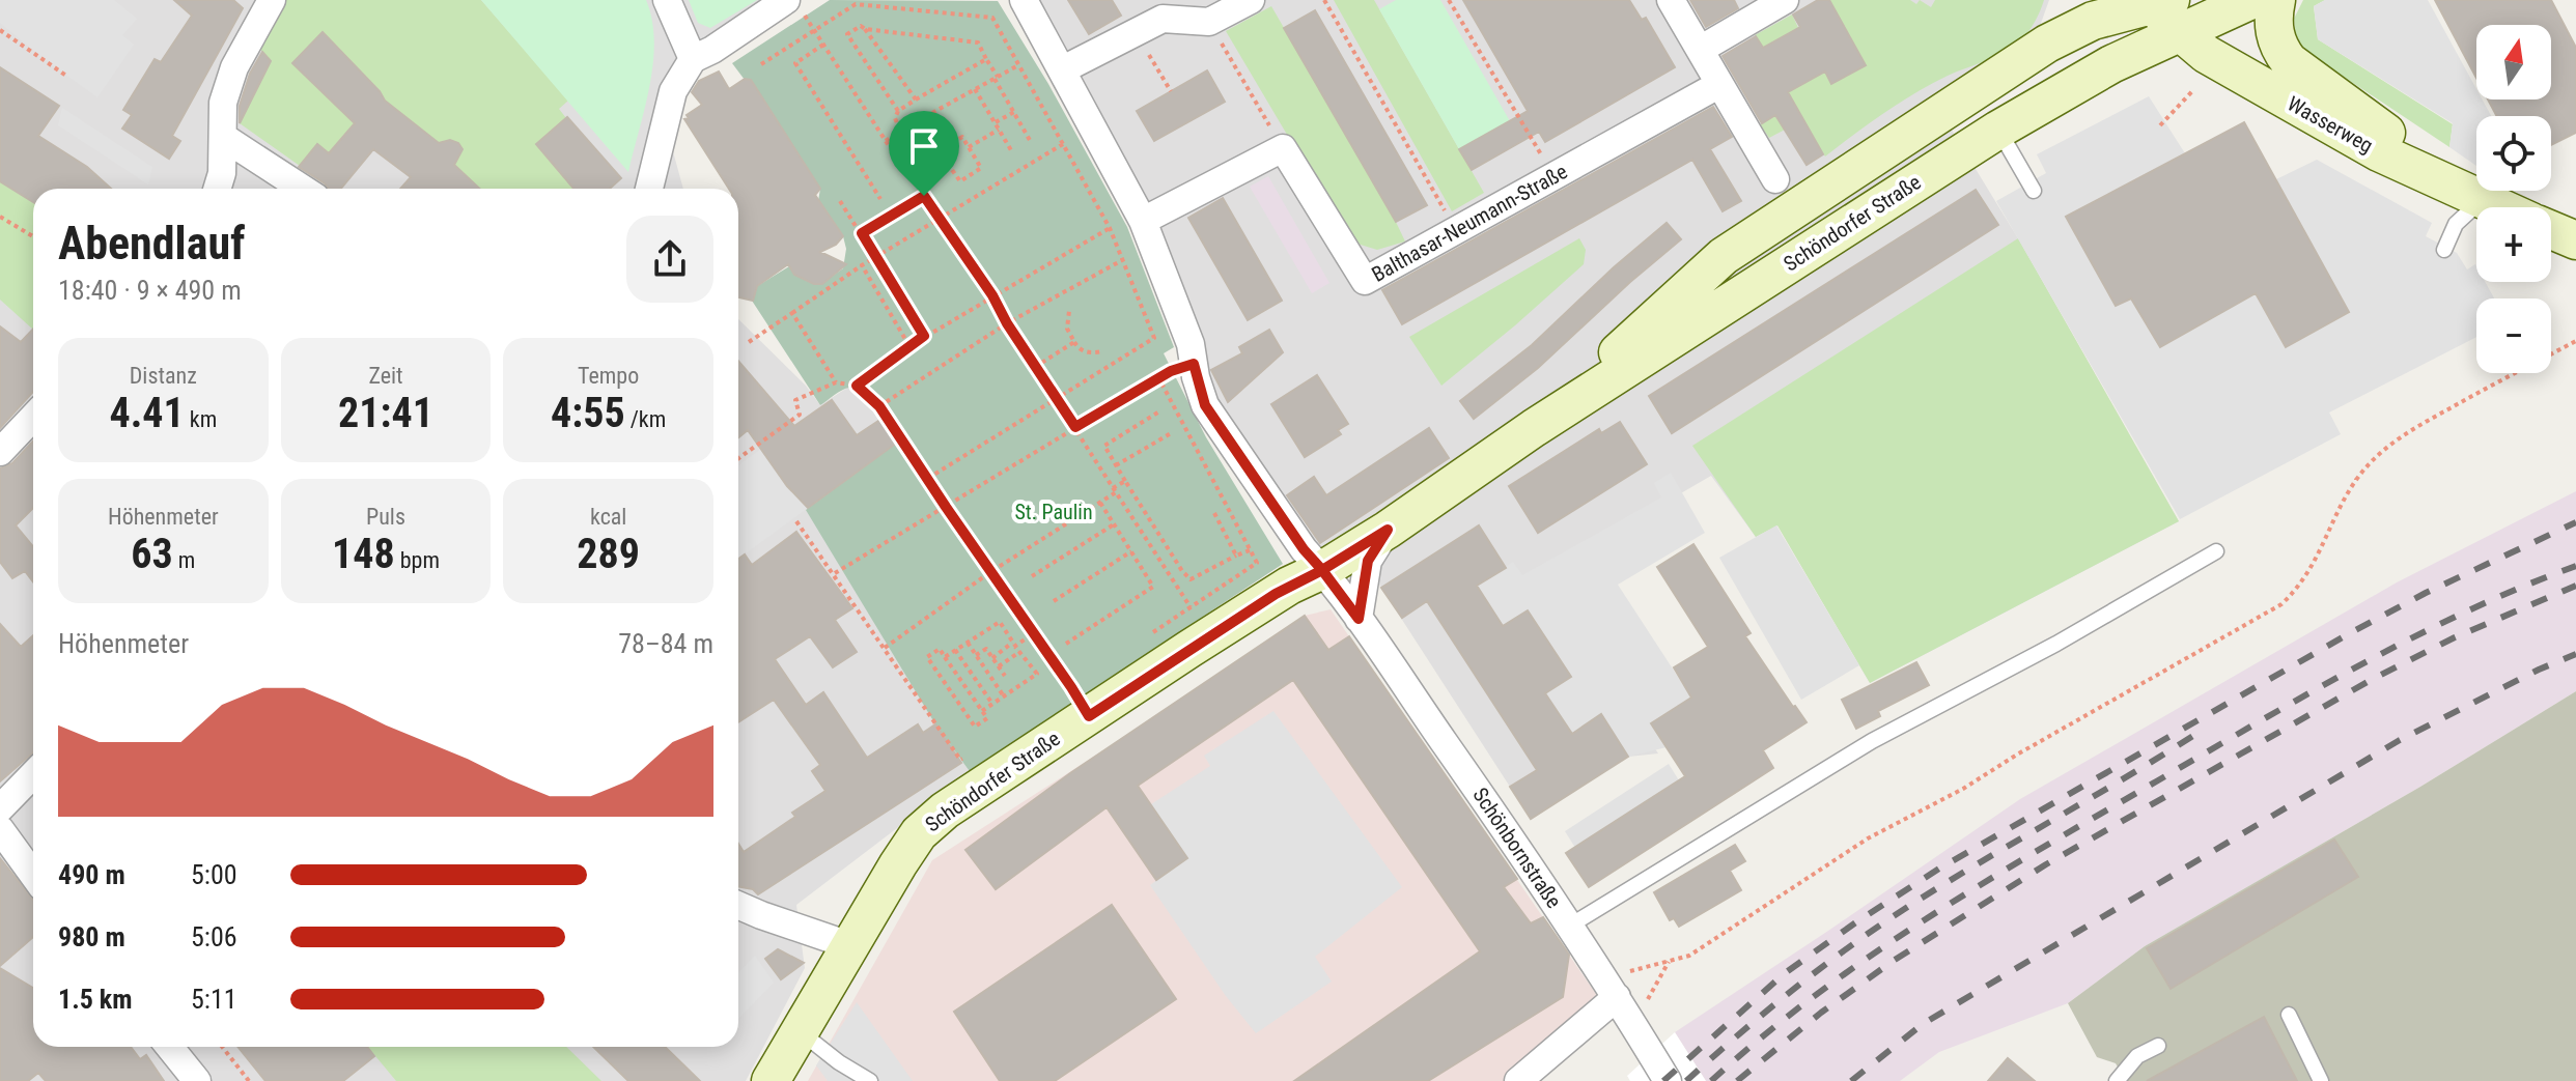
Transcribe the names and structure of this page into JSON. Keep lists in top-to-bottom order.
{
  "streets": {
    "main road": ["Wasserweg", "Schöndorfer Straße"],
    "street": ["Balthasar-Neumann-Straße", "Schönbornstraße"]
  },
  "crossings": [
    ["Wasserweg", "Schöndorfer Straße"],
    ["Schöndorfer Straße", "Schönbornstraße"]
  ],
  "parks": ["St. Paulin"],
  "north": "top",
  "page": {
    "map_buttons": ["+", "−"],
    "heading": ["Abendlauf", "18:40 · 9 × 490 m"],
    "stats": [
      ["Distanz", "4.41 km"],
      ["Zeit", "21:41"],
      ["Tempo", "4:55 /km"],
      ["Höhenmeter", "63 m"],
      ["Puls", "148 bpm"],
      ["kcal", "289"]
    ],
    "chart": ["Höhenmeter", "78–84 m"],
    "list": [
      {
        "name": "490 m",
        "note": "5:00"
      },
      {
        "name": "980 m",
        "note": "5:06"
      },
      {
        "name": "1.5 km",
        "note": "5:11"
      }
    ]
  }
}
